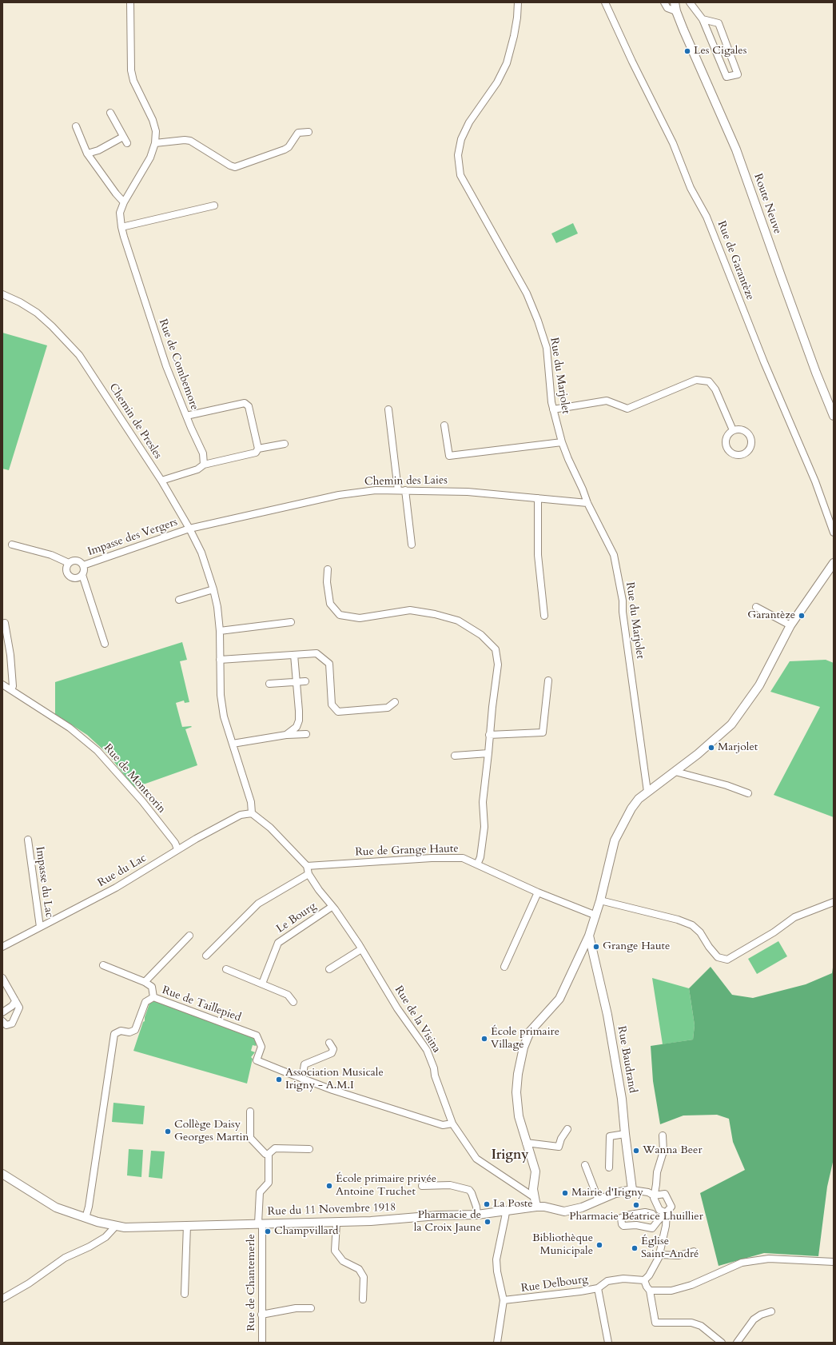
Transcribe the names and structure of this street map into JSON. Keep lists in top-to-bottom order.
{
  "streets": {
    "street": [
      "Route Neuve",
      "Rue de Garantèze",
      "Rue de Combemore",
      "Rue du Marjolet",
      "Chemin de Presles",
      "Chemin des Laies",
      "Impasse des Vergers",
      "Rue de Montcorin",
      "Rue de Grange Haute",
      "Rue du Lac",
      "Impasse du Lac",
      "Le Bourg",
      "Rue de Taillepied",
      "Rue de la Visina",
      "Rue Baudrand",
      "Rue du 11 Novembre 1918",
      "Rue de Chantemerle",
      "Rue Delbourg"
    ]
  },
  "crossings": [
    ["Rue du Marjolet", "Chemin des Laies"],
    ["Chemin de Presles", "Chemin des Laies"],
    ["Chemin de Presles", "Impasse des Vergers"],
    ["Chemin de Presles", "Rue du Lac"],
    ["Chemin des Laies", "Impasse des Vergers"],
    ["Rue de Montcorin", "Rue du Lac"],
    ["Rue de Grange Haute", "Rue de la Visina"],
    ["Rue du Lac", "Impasse du Lac"],
    ["Le Bourg", "Rue de la Visina"],
    ["Rue de Taillepied", "Rue de la Visina"],
    ["Rue de Taillepied", "Rue du 11 Novembre 1918"],
    ["Rue Baudrand", "Rue du 11 Novembre 1918"],
    ["Rue du 11 Novembre 1918", "Rue de Chantemerle"]
  ],
  "districts": ["Irigny"],
  "places": [
    "Les Cigales",
    "Garantèze",
    "Marjolet",
    "Grange Haute",
    "École primaire Village",
    "Association Musicale Irigny - A.M.I",
    "Collège Daisy Georges Martin",
    "Wanna Beer",
    "École primaire privée Antoine Truchet",
    "Mairie d'Irigny",
    "La Poste",
    "Pharmacie Béatrice Lhuillier",
    "Pharmacie de la Croix Jaune",
    "Champvillard",
    "Bibliothèque Municipale",
    "Église Saint-André"
  ]
}
